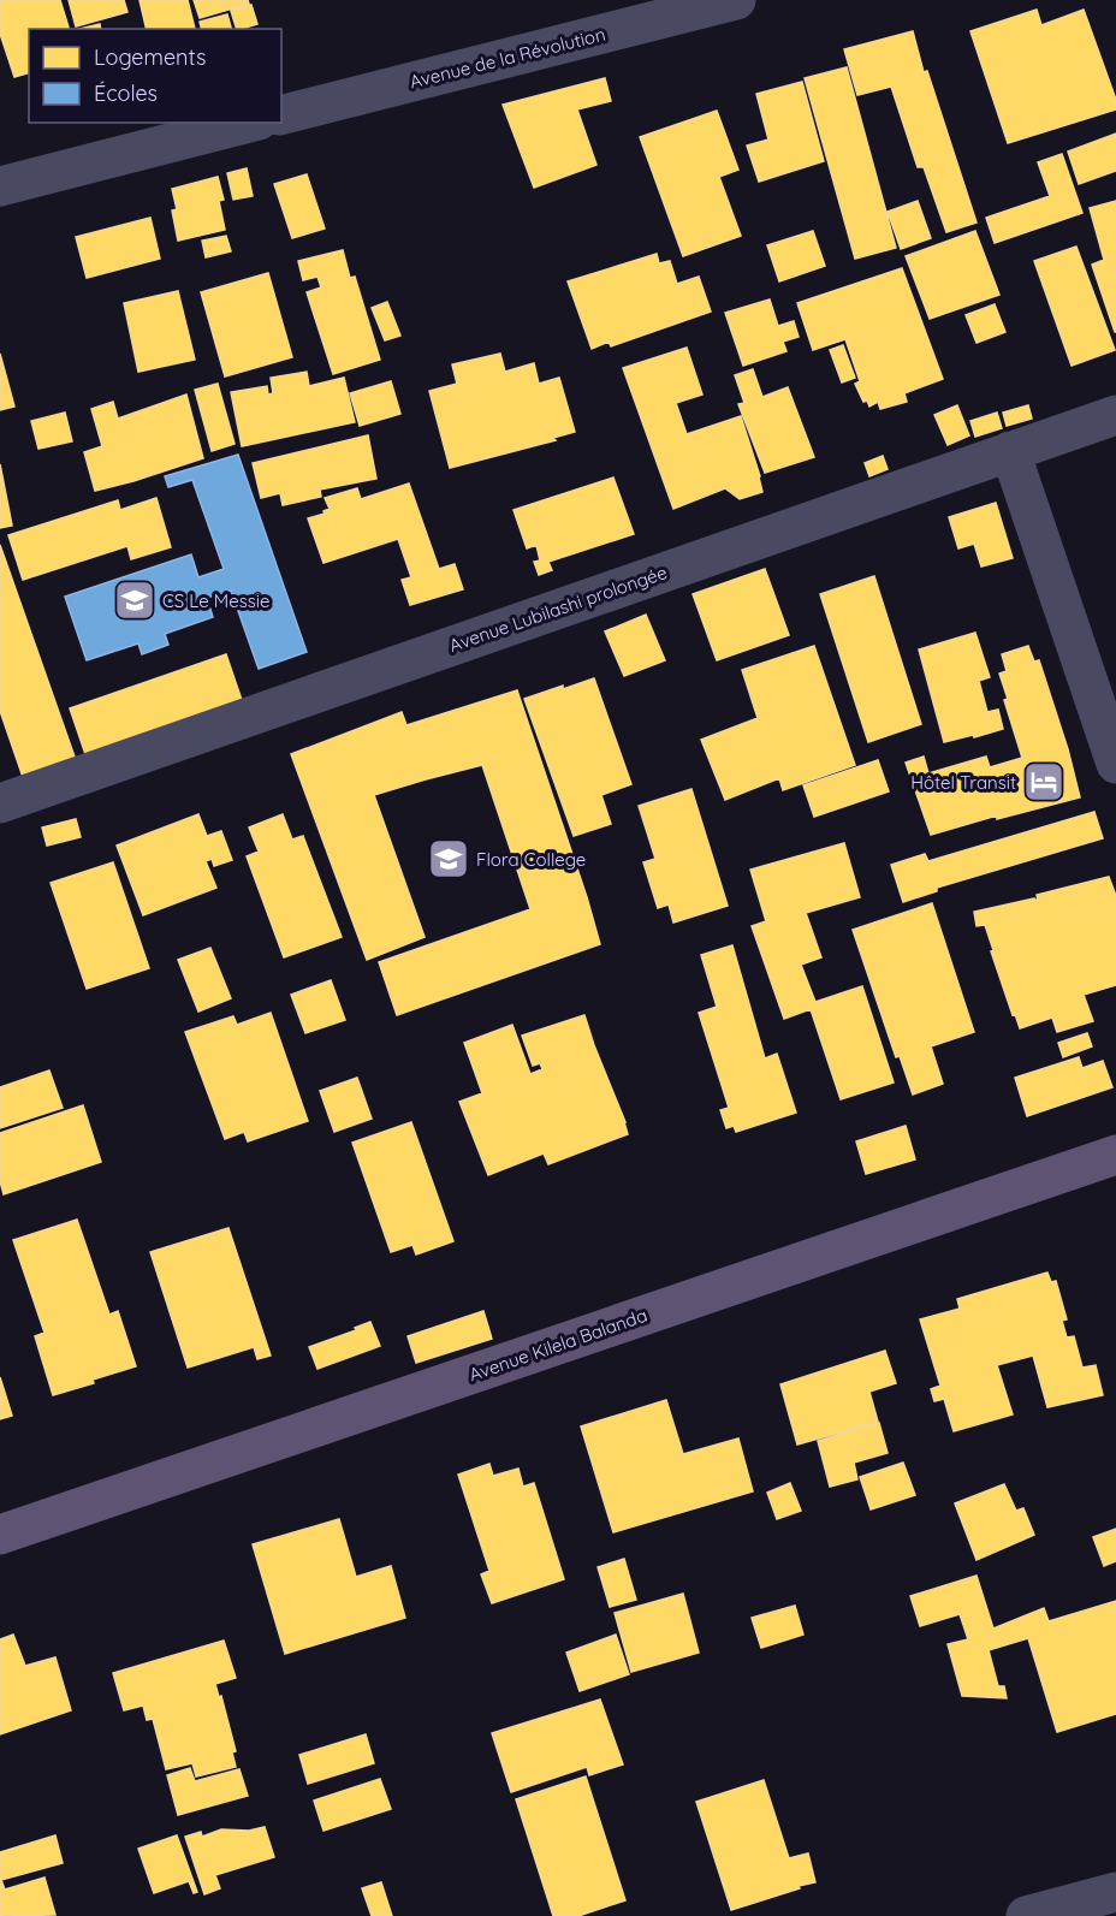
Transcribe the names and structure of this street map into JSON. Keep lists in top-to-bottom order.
{
  "streets": {
    "main road": ["Avenue Kilela Balanda"],
    "street": ["Avenue de la Révolution", "Avenue Lubilashi prolongée"]
  },
  "places": {
    "school or university": ["CS Le Messie", "Flora College"],
    "hotel": ["Hôtel Transit"]
  },
  "legend": ["Logements", "Écoles"]
}
